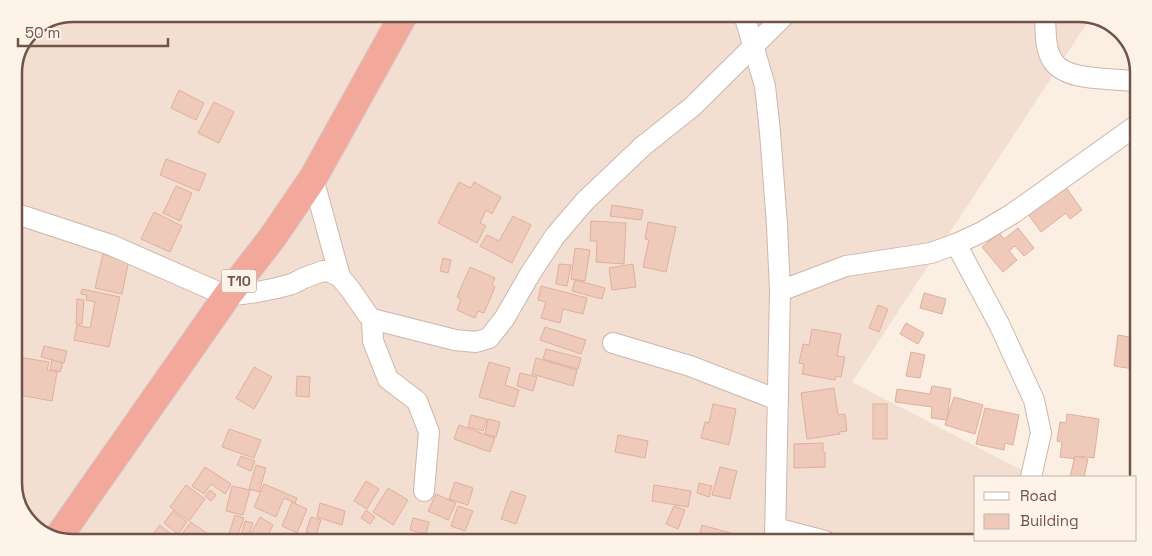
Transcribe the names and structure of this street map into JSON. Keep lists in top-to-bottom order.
{
  "streets": {
    "highway": ["T10"]
  },
  "legend": ["Road", "Building"],
  "scale_bar": "50 m"
}
